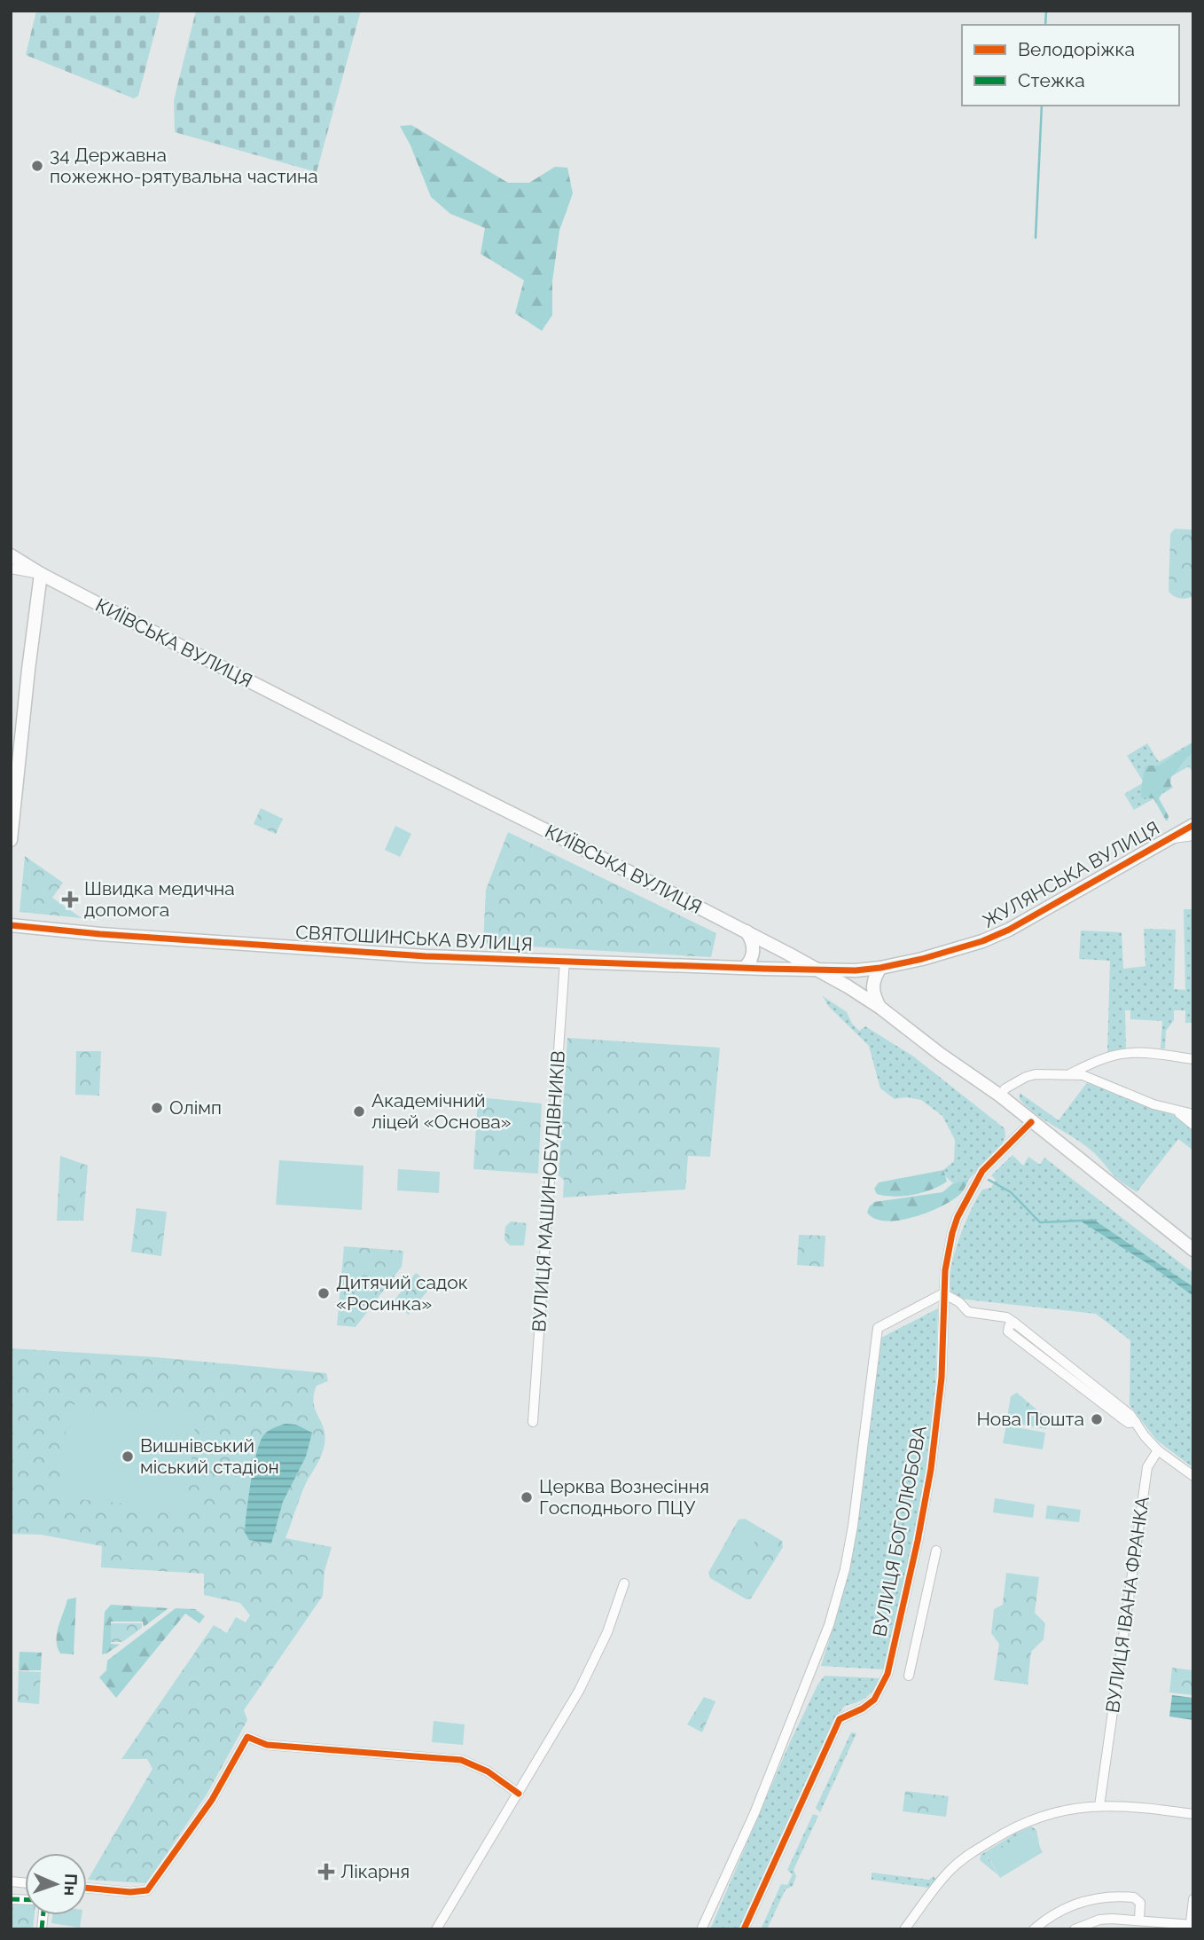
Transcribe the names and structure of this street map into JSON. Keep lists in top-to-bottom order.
{
  "streets": {
    "street": [
      "КИЇВСЬКА ВУЛИЦЯ",
      "ЖУЛЯНСЬКА ВУЛИЦЯ",
      "СВЯТОШИНСЬКА ВУЛИЦЯ",
      "ВУЛИЦЯ МАШИНОБУДІВНИКІВ",
      "ВУЛИЦЯ БОГОЛЮБОВА",
      "ВУЛИЦЯ ІВАНА ФРАНКА"
    ]
  },
  "crossings": [
    ["КИЇВСЬКА ВУЛИЦЯ", "ЖУЛЯНСЬКА ВУЛИЦЯ"],
    ["КИЇВСЬКА ВУЛИЦЯ", "СВЯТОШИНСЬКА ВУЛИЦЯ"],
    ["КИЇВСЬКА ВУЛИЦЯ", "ВУЛИЦЯ БОГОЛЮБОВА"],
    ["ЖУЛЯНСЬКА ВУЛИЦЯ", "СВЯТОШИНСЬКА ВУЛИЦЯ"],
    ["СВЯТОШИНСЬКА ВУЛИЦЯ", "ВУЛИЦЯ МАШИНОБУДІВНИКІВ"]
  ],
  "places": {
    "other": [
      "34 Державна пожежно-рятувальна частина",
      "Олімп",
      "Академічний ліцей «Основа»",
      "Дитячий садок «Росинка»",
      "Нова Пошта",
      "Вишнівський міський стадіон",
      "Церква Вознесіння Господнього ПЦУ"
    ],
    "health": ["Швидка медична допомога", "Лікарня"]
  },
  "legend": ["Велодоріжка", "Стежка"],
  "north": "right"
}
